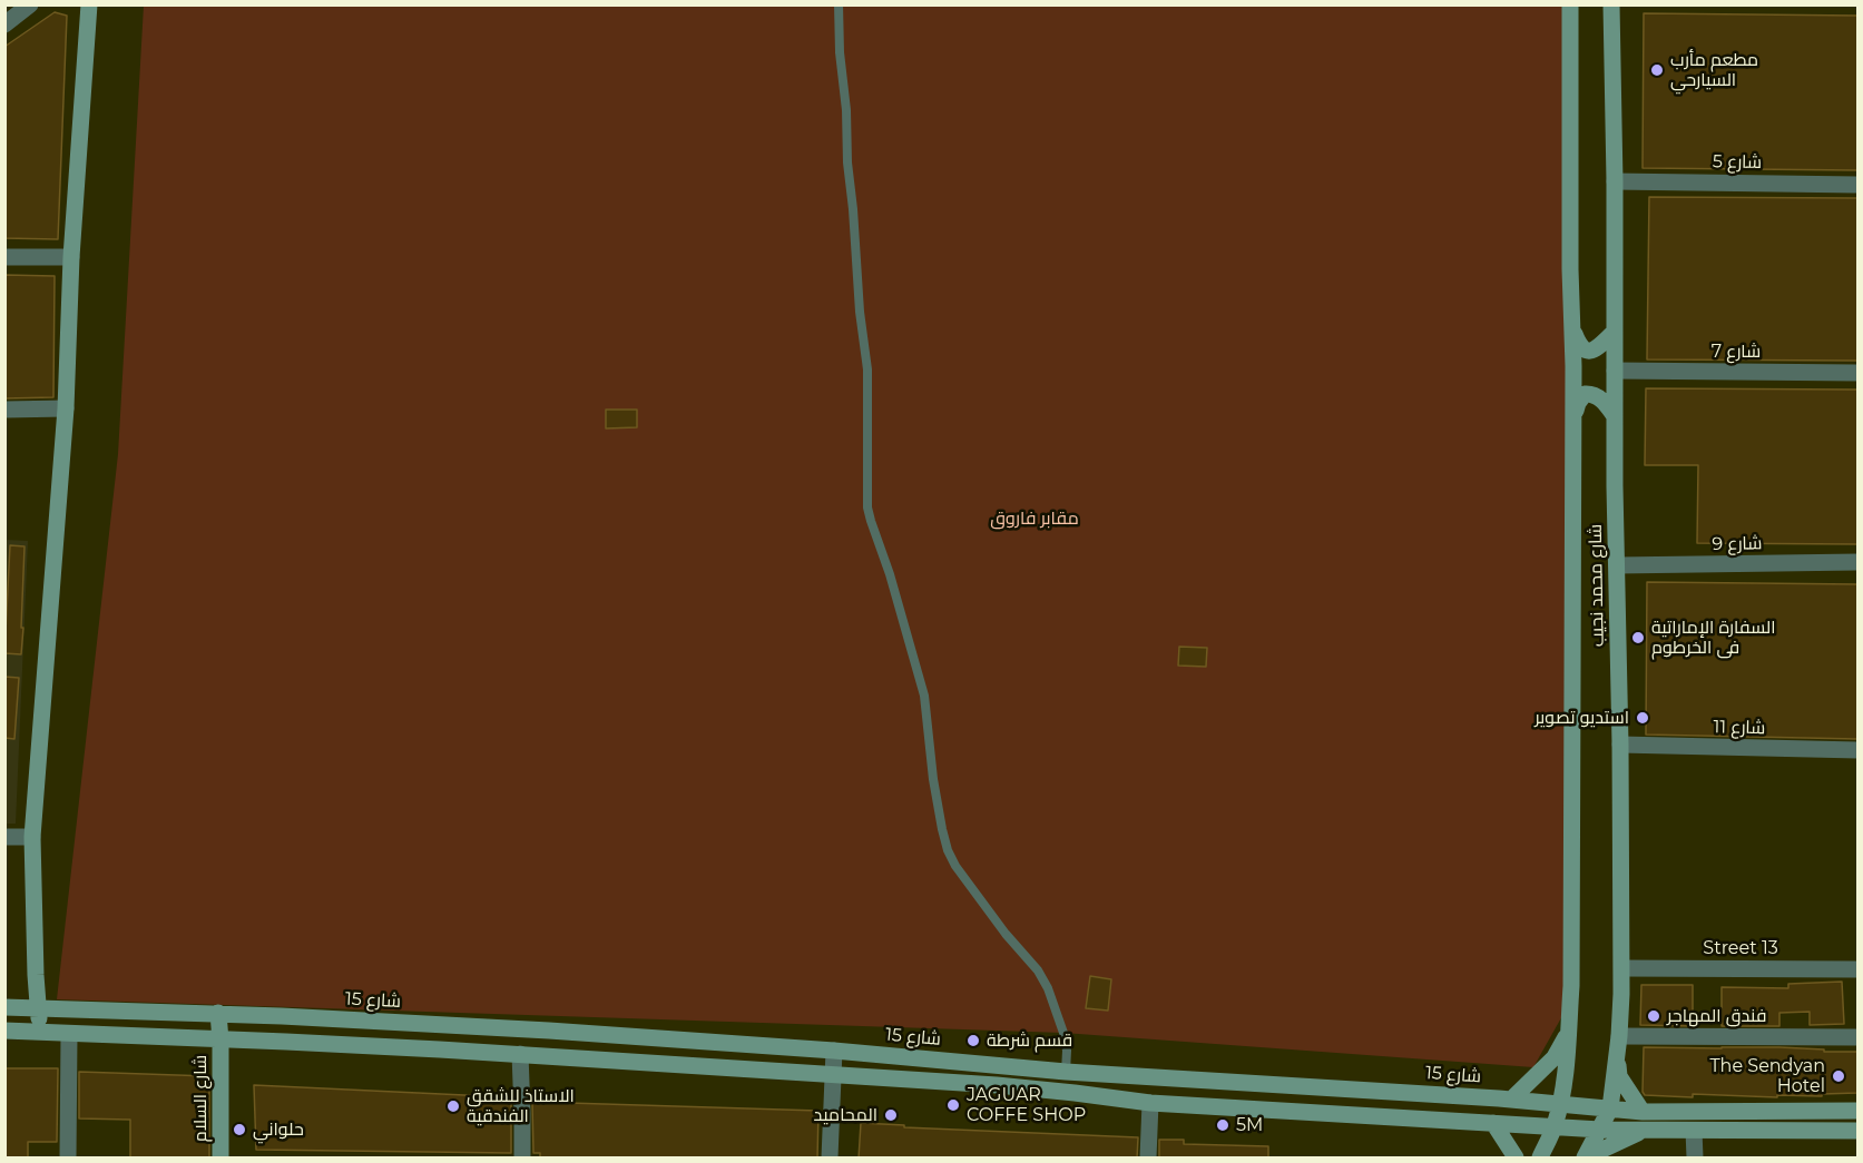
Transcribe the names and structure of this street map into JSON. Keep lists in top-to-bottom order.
{
  "streets": {
    "street": [
      "شارع 5",
      "شارع 7",
      "شارع 9",
      "شارع محمد نجيب",
      "شارع 11",
      "Street 13",
      "شارع 15",
      "شارع السلام"
    ]
  },
  "crossings": [
    ["شارع 5", "شارع محمد نجيب"],
    ["شارع 7", "شارع محمد نجيب"],
    ["شارع 9", "شارع محمد نجيب"],
    ["شارع محمد نجيب", "شارع 11"],
    ["شارع محمد نجيب", "Street 13"],
    ["شارع محمد نجيب", "شارع 15"],
    ["شارع 15", "شارع السلام"]
  ],
  "parks": ["مقابر فاروق"],
  "places": [
    "مطعم مأرب السيارحي",
    "السفارة الإماراتية فى الخرطوم",
    "استديو تصوير",
    "فندق المهاجر",
    "قسم شرطة",
    "The Sendyan Hotel",
    "JAGUAR COFFE SHOP",
    "الاستاذ للشقق الفندقية",
    "المحاميد",
    "5M",
    "حلواني"
  ]
}
